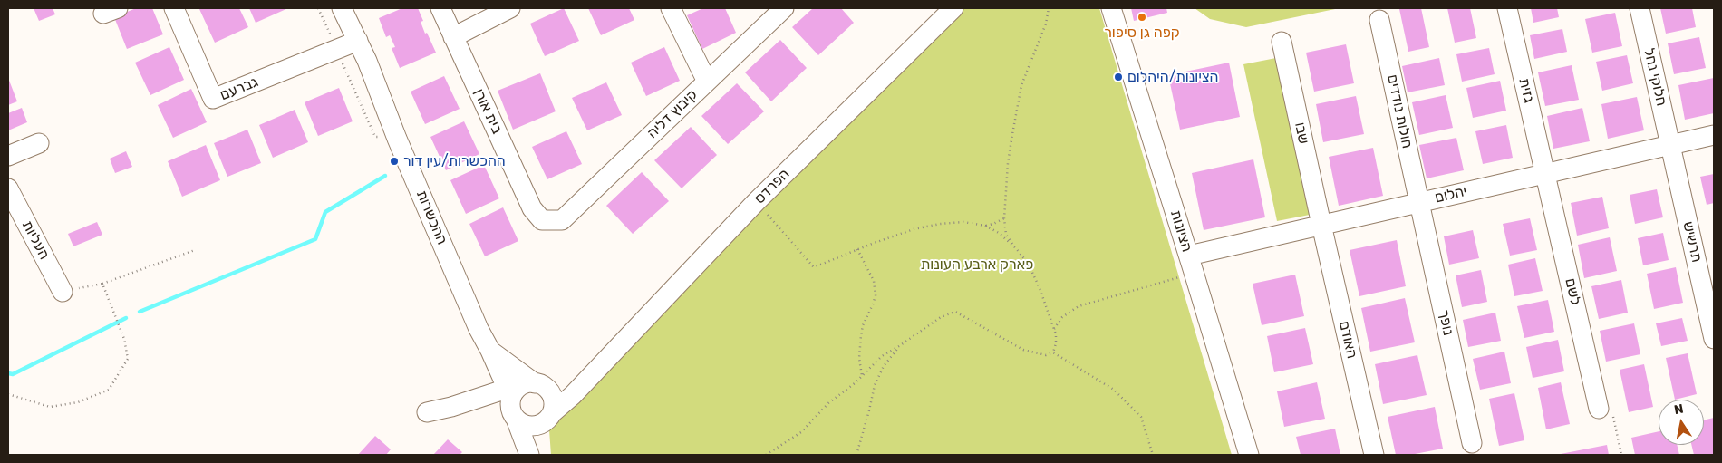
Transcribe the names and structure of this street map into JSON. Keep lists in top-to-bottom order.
{
  "streets": {
    "street": [
      "חלוקי נחל",
      "גברעם",
      "גזית",
      "בית אורן",
      "חולות נודדים",
      "קיבוץ דליה",
      "שבו",
      "הפרדס",
      "יהלום",
      "ההכשרות",
      "הציונות",
      "העליות",
      "תרשיש",
      "לשם",
      "נופך",
      "האודם"
    ]
  },
  "crossings": [
    ["חלוקי נחל", "יהלום"],
    ["חלוקי נחל", "תרשיש"],
    ["גברעם", "ההכשרות"],
    ["גזית", "יהלום"],
    ["גזית", "לשם"],
    ["בית אורן", "קיבוץ דליה"],
    ["חולות נודדים", "יהלום"],
    ["חולות נודדים", "נופך"],
    ["שבו", "יהלום"],
    ["שבו", "האודם"],
    ["הפרדס", "ההכשרות"],
    ["יהלום", "הציונות"],
    ["יהלום", "תרשיש"],
    ["יהלום", "לשם"],
    ["יהלום", "נופך"],
    ["יהלום", "האודם"]
  ],
  "parks": ["פארק ארבע העונות"],
  "places": ["קפה גן סיפור", "הציונות/היהלום", "ההכשרות/עין דור"],
  "north": "top"
}
